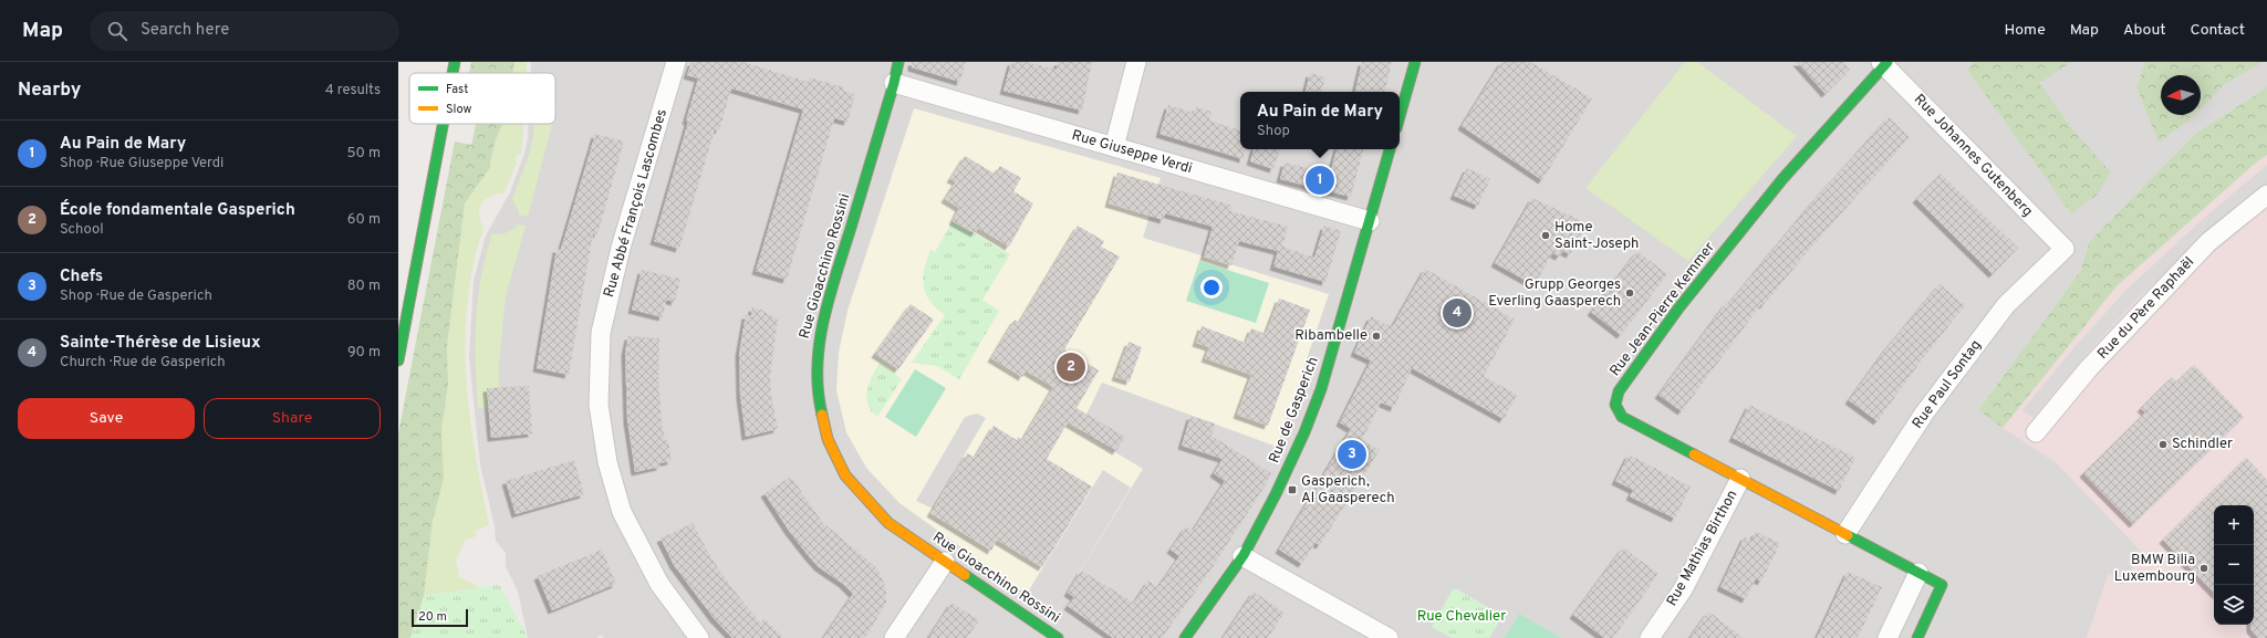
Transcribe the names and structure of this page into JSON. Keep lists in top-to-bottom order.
{
  "streets": {
    "street": [
      "Rue Giuseppe Verdi",
      "Rue Johannes Gutenberg",
      "Rue Abbé François Lascombes",
      "Rue Gioacchino Rossini",
      "Rue du Père Raphaël",
      "Rue Jean-Pierre Kemmer",
      "Rue Paul Sontag",
      "Rue de Gasperich",
      "Rue Mathias Birthon"
    ]
  },
  "crossings": [
    ["Rue Giuseppe Verdi", "Rue Gioacchino Rossini"],
    ["Rue Giuseppe Verdi", "Rue de Gasperich"],
    ["Rue Johannes Gutenberg", "Rue Jean-Pierre Kemmer"],
    ["Rue Johannes Gutenberg", "Rue Paul Sontag"],
    ["Rue Jean-Pierre Kemmer", "Rue Paul Sontag"],
    ["Rue Jean-Pierre Kemmer", "Rue Mathias Birthon"]
  ],
  "parks": ["Rue Chevalier"],
  "places": {
    "other": [
      "Home Saint-Joseph",
      "Grupp Georges Everling Gaasperech",
      "Ribambelle",
      "Schindler",
      "BMW Bilia Luxembourg"
    ],
    "transit": ["Gasperich, Al Gaasperech"]
  },
  "legend": ["Fast", "Slow"],
  "scale_bar": "20 m",
  "north": "left",
  "page": {
    "header": "Map",
    "search": "Search here",
    "nav": [
      "Home",
      "Map",
      "About",
      "Contact"
    ],
    "heading": ["Nearby", "4 results"],
    "popup": ["Au Pain de Mary", "Shop"],
    "list": [
      {
        "mark": "1",
        "name": "Au Pain de Mary",
        "note": "Shop · Rue Giuseppe Verdi",
        "value": "50 m"
      },
      {
        "mark": "2",
        "name": "École fondamentale Gasperich",
        "note": "School",
        "value": "60 m"
      },
      {
        "mark": "3",
        "name": "Chefs",
        "note": "Shop · Rue de Gasperich",
        "value": "80 m"
      },
      {
        "mark": "4",
        "name": "Sainte-Thérèse de Lisieux",
        "note": "Church · Rue de Gasperich",
        "value": "90 m"
      }
    ],
    "pins": [
      "1",
      "4",
      "2",
      "3"
    ],
    "buttons": ["Save", "Share"],
    "map_buttons": ["+", "−"],
    "scale": "20 m"
  }
}
